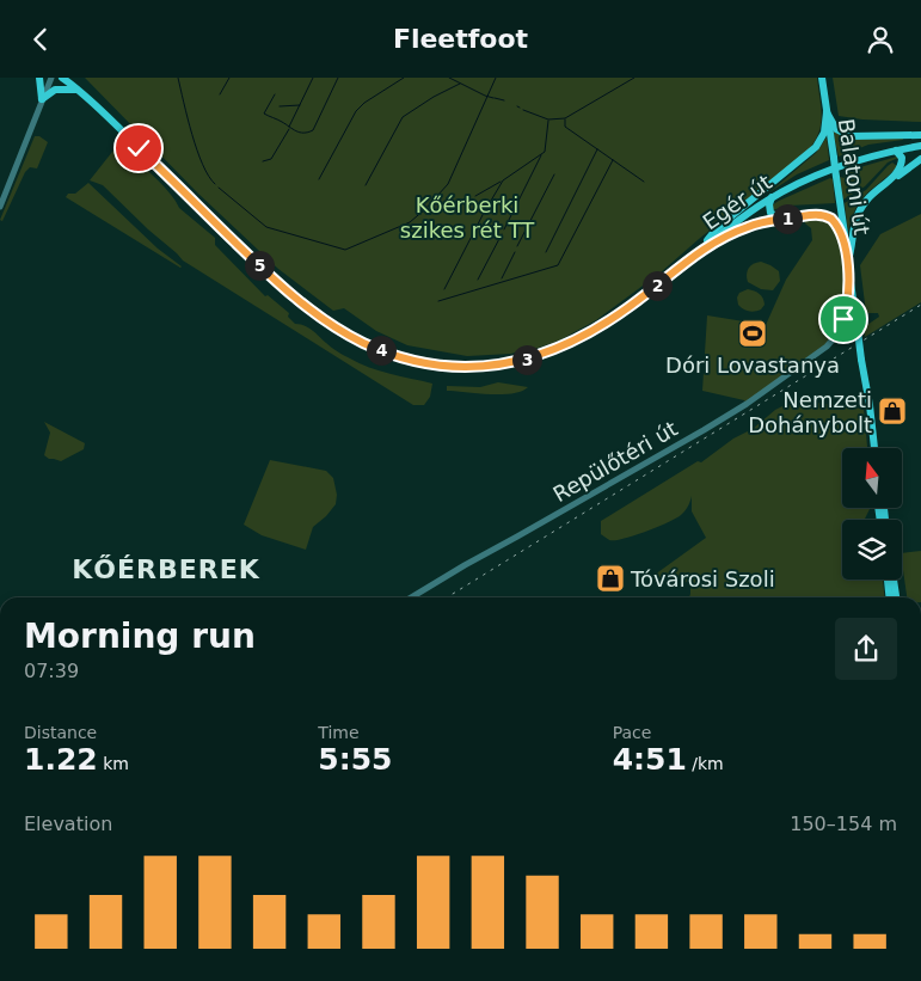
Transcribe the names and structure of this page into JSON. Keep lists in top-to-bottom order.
{
  "streets": {
    "main road": ["Balatoni út", "Egér út"],
    "street": ["Repülőtéri út"]
  },
  "crossings": [
    ["Balatoni út", "Repülőtéri út"]
  ],
  "districts": ["KŐÉRBEREK"],
  "parks": ["Kőérberki szikes rét TT"],
  "places": {
    "sports": ["Dóri Lovastanya"],
    "shop": ["Nemzeti Dohánybolt", "Tóvárosi Szoli"]
  },
  "north": "top",
  "page": {
    "header": "Fleetfoot",
    "pins": [
      "1",
      "5",
      "2",
      "4",
      "3"
    ],
    "heading": ["Morning run", "07:39"],
    "stats": [
      ["Distance", "1.22 km"],
      ["Time", "5:55"],
      ["Pace", "4:51 /km"]
    ],
    "chart": ["Elevation", "150–154 m"]
  }
}
